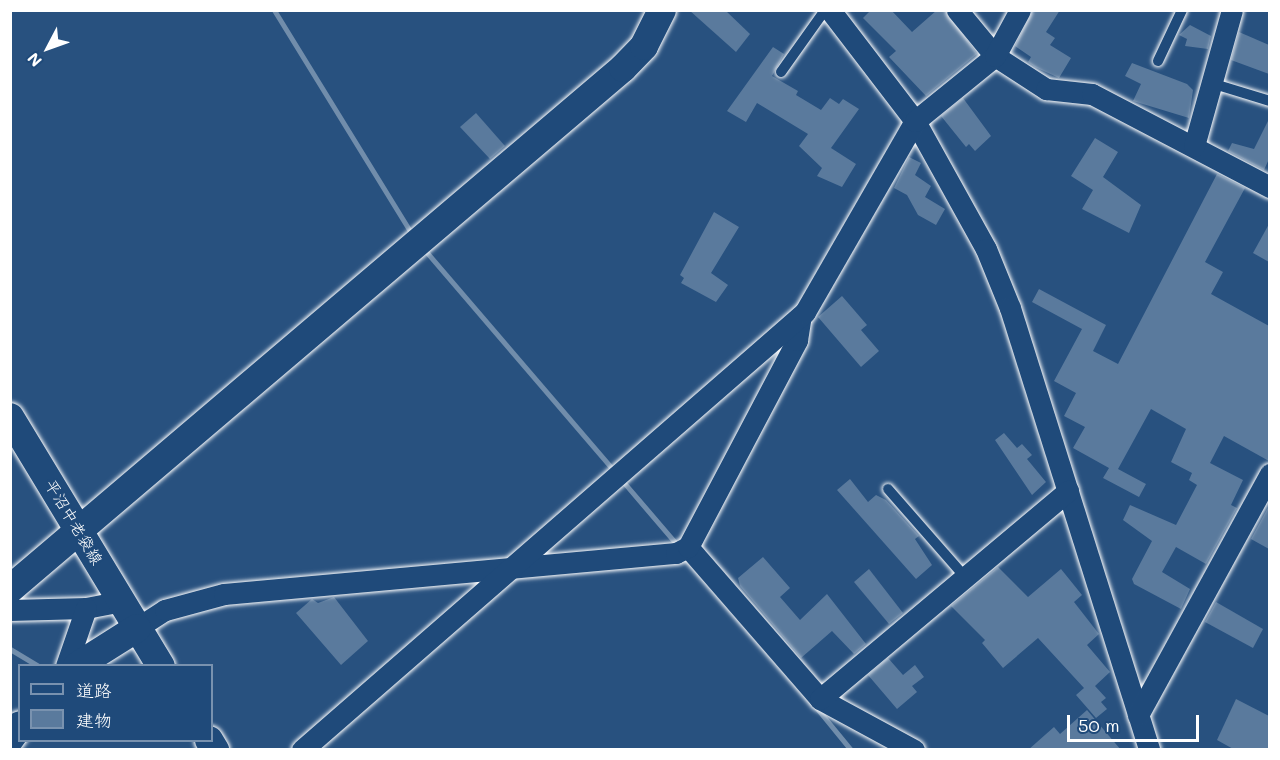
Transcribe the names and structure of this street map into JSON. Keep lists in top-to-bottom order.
{
  "streets": {
    "street": ["平沼中老袋線"]
  },
  "legend": ["道路", "建物"],
  "scale_bar": "50 m",
  "north": "bottom left"
}
